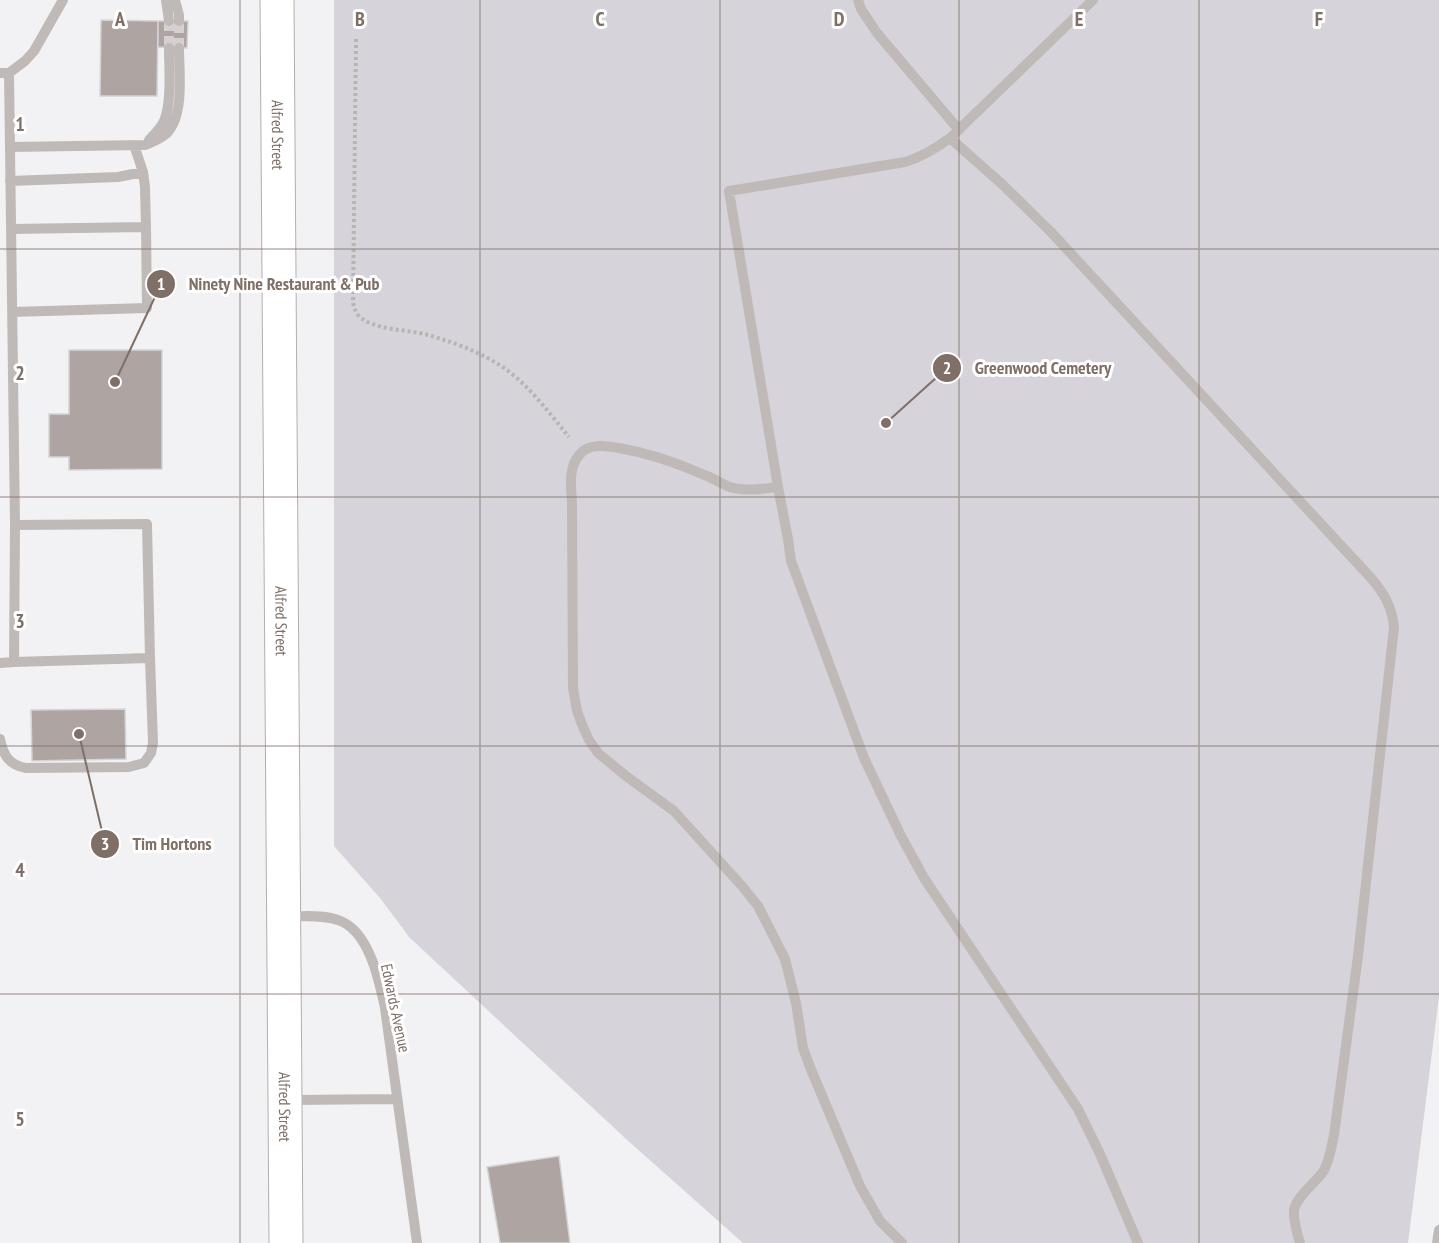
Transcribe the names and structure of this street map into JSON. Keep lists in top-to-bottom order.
{
  "streets": {
    "main road": ["Alfred Street"],
    "street": ["Edwards Avenue"]
  },
  "crossings": [
    ["Alfred Street", "Edwards Avenue"]
  ],
  "places": ["Ninety Nine Restaurant & Pub", "Greenwood Cemetery", "Tim Hortons"],
  "grid": {
    "columns": [
      "A",
      "B",
      "C",
      "D",
      "E",
      "F"
    ],
    "rows": [
      "1",
      "2",
      "3",
      "4",
      "5"
    ]
  }
}
